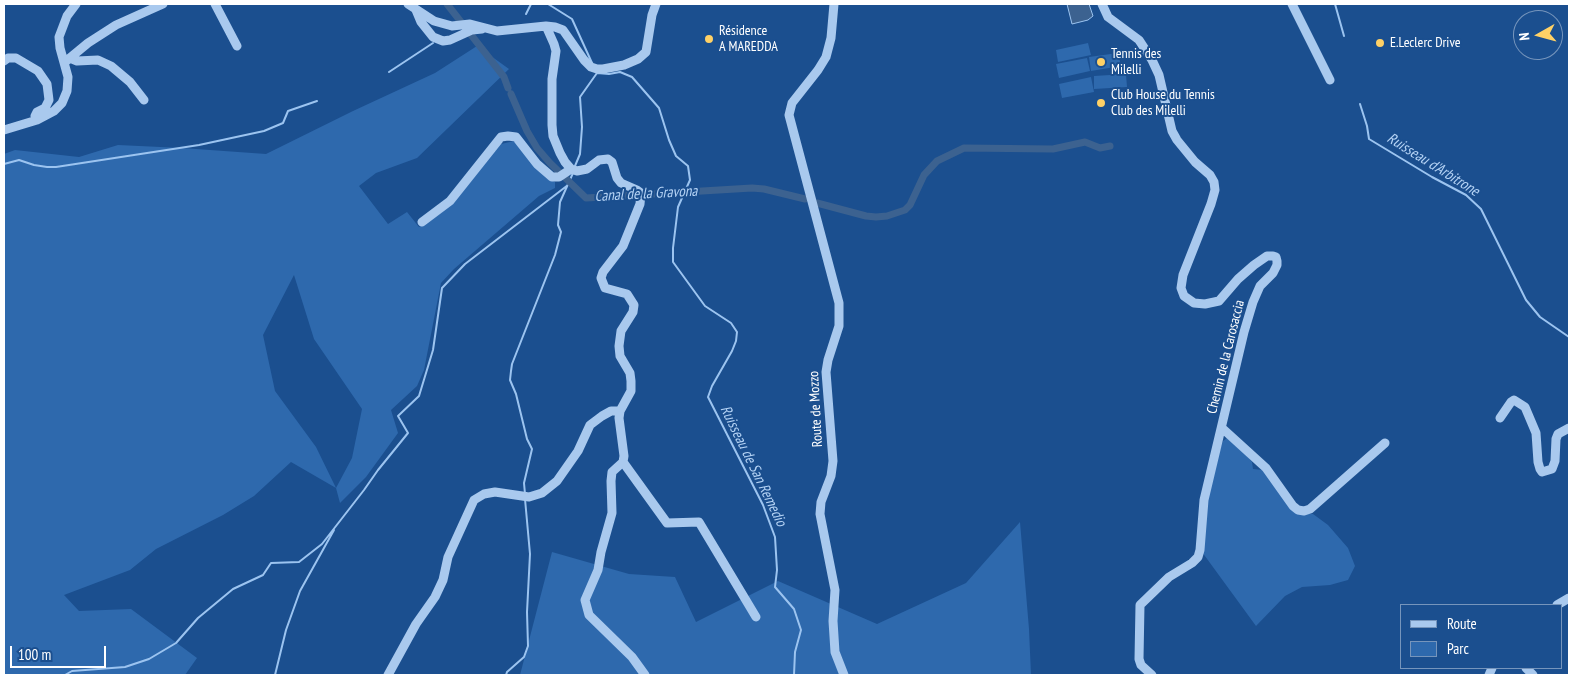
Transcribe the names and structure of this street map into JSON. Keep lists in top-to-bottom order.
{
  "streets": {
    "street": ["Chemin de la Carosaccia", "Route de Mozzo"]
  },
  "water": ["Ruisseau d'Arbitrone", "Canal de la Gravona", "Ruisseau de San Remedio"],
  "places": [
    "Résidence A MAREDDA",
    "E.Leclerc Drive",
    "Tennis des Milelli",
    "Club House du Tennis Club des Milelli"
  ],
  "legend": ["Route", "Parc"],
  "scale_bar": "100 m",
  "north": "left"
}
